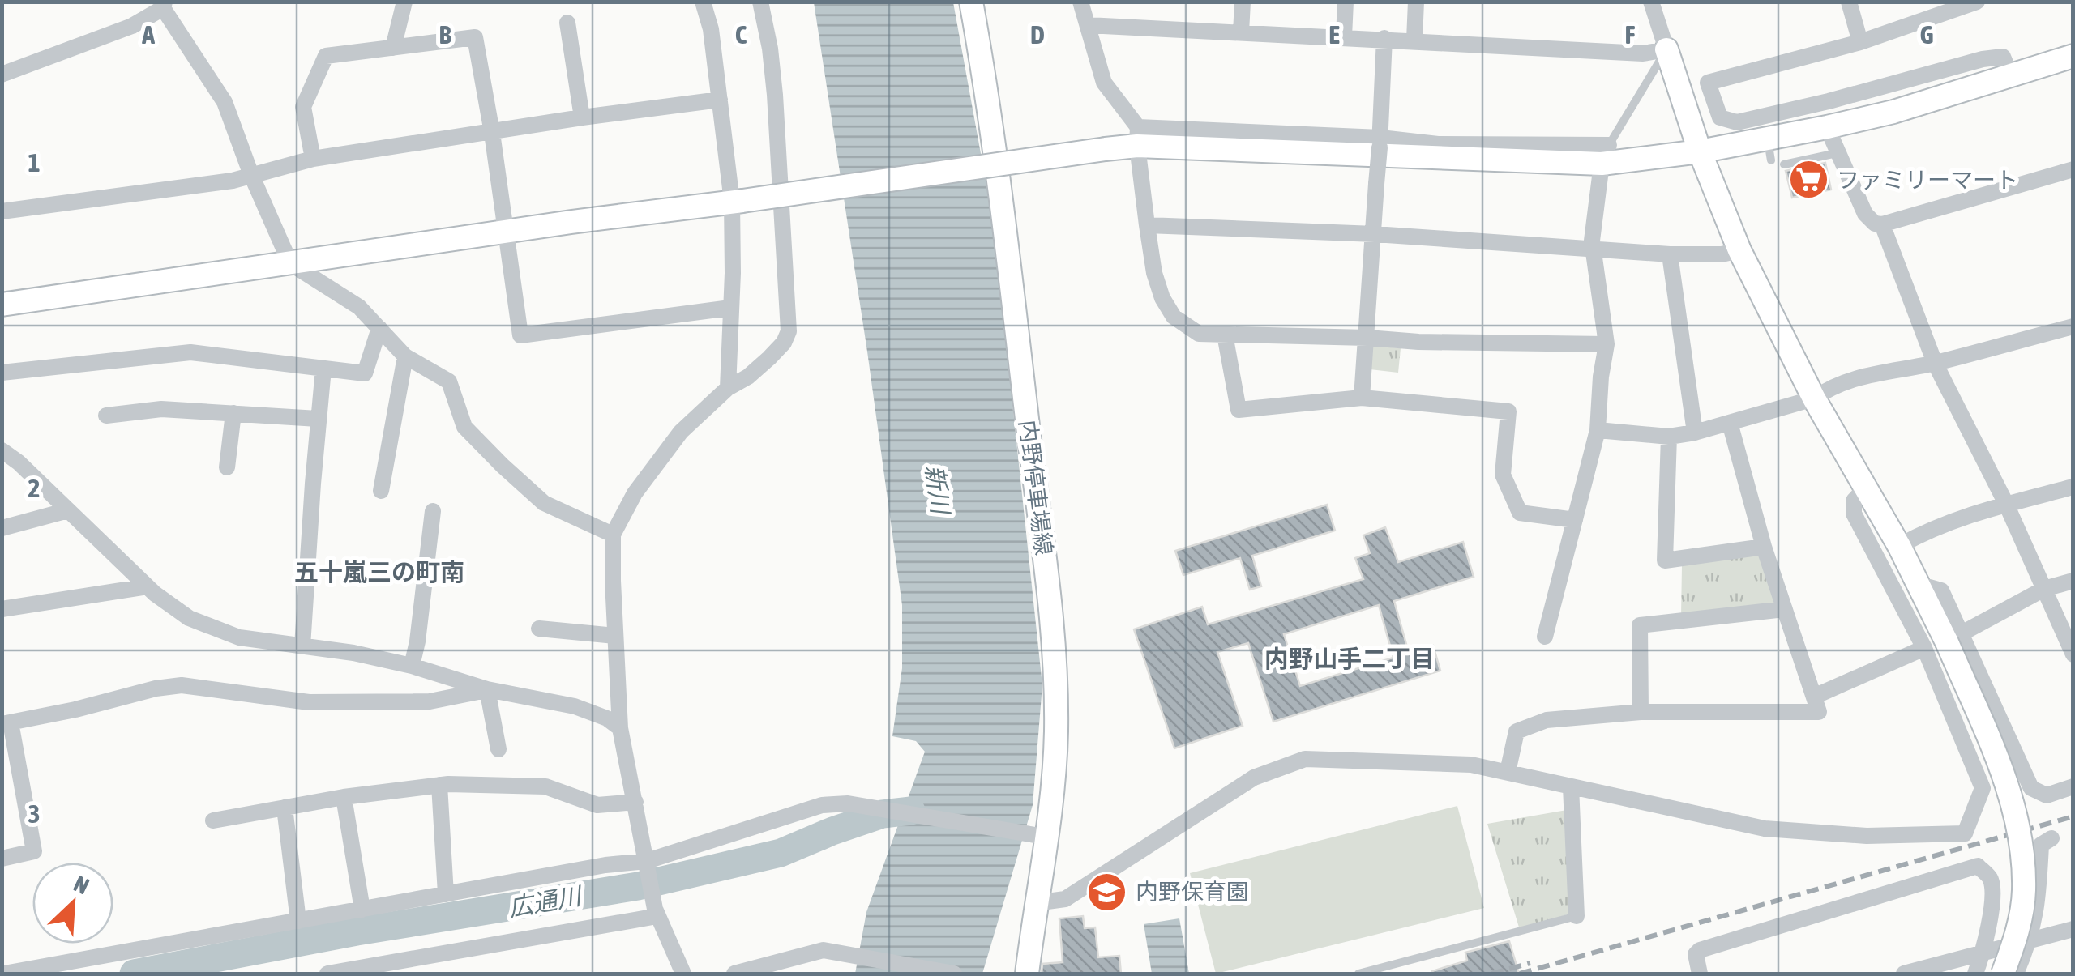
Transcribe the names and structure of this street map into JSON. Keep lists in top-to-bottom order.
{
  "streets": {
    "street": ["内野停車場線"]
  },
  "districts": ["五十嵐三の町南", "内野山手二丁目"],
  "water": ["新川", "広通川"],
  "places": {
    "supermarket": ["ファミリーマート"],
    "school or university": ["内野保育園"]
  },
  "north": "top right",
  "grid": {
    "columns": [
      "A",
      "B",
      "C",
      "D",
      "E",
      "F",
      "G"
    ],
    "rows": ["1", "2", "3"]
  }
}
